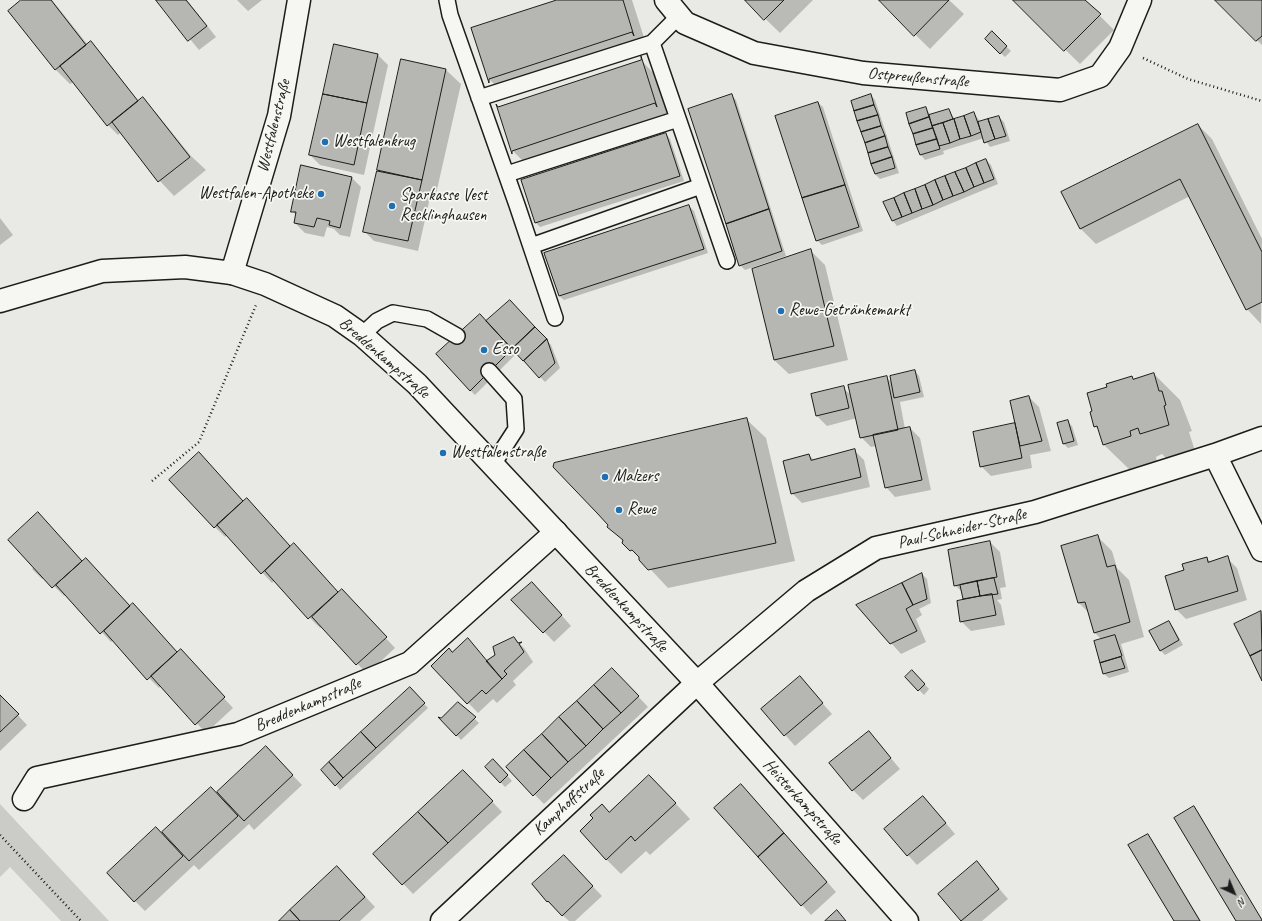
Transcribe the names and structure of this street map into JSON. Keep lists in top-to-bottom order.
{
  "streets": {
    "street": [
      "Ostpreußenstraße",
      "Westfalenstraße",
      "Breddenkampstraße",
      "Paul-Schneider-Straße",
      "Kamphoffstraße",
      "Heisterkampstraße"
    ]
  },
  "crossings": [
    ["Westfalenstraße", "Breddenkampstraße"],
    ["Breddenkampstraße", "Paul-Schneider-Straße"],
    ["Breddenkampstraße", "Kamphoffstraße"],
    ["Breddenkampstraße", "Heisterkampstraße"],
    ["Paul-Schneider-Straße", "Kamphoffstraße"],
    ["Paul-Schneider-Straße", "Heisterkampstraße"],
    ["Kamphoffstraße", "Heisterkampstraße"]
  ],
  "places": [
    "Westfalenkrug",
    "Westfalen-Apotheke",
    "Sparkasse Vest Recklinghausen",
    "Rewe-Getränkemarkt",
    "Esso",
    "Westfalenstraße",
    "Malzers",
    "Rewe"
  ],
  "north": "bottom right"
}
